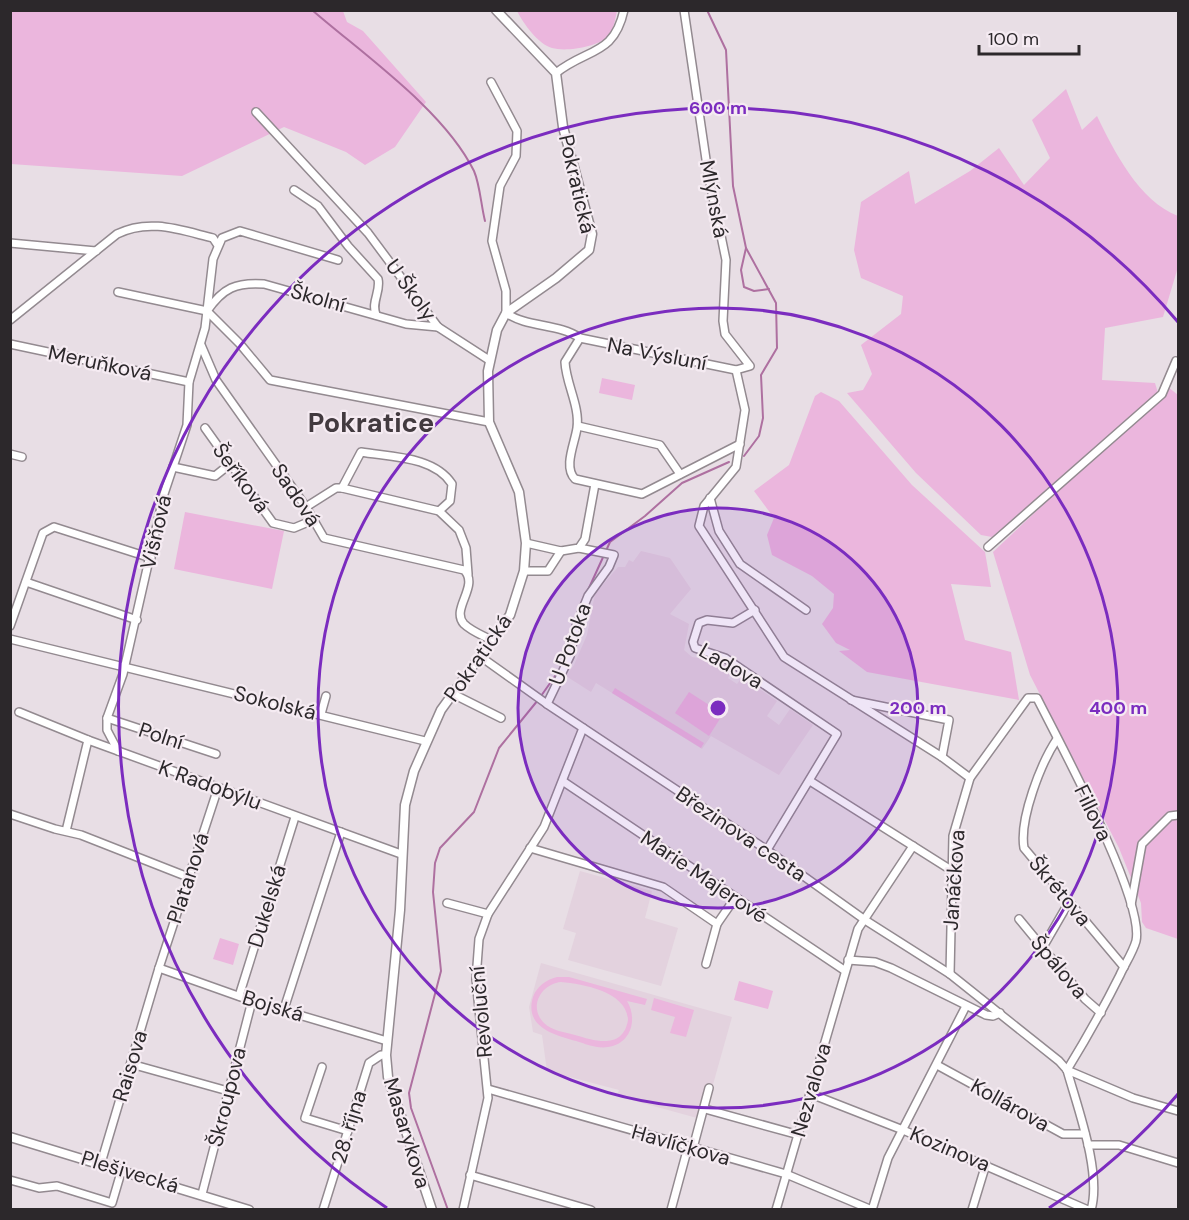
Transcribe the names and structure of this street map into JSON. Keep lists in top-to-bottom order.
{
  "streets": {
    "street": [
      "Pokratická",
      "Mlýnská",
      "U Školy",
      "Školní",
      "Na Výsluní",
      "Meruňková",
      "Šeříková",
      "Sadová",
      "Višňová",
      "U Potoka",
      "Ladova",
      "Sokolská",
      "Polní",
      "K Radobýlu",
      "Fillova",
      "Březinova cesta",
      "Marie Majerové",
      "Platanová",
      "Janáčkova",
      "Škrétova",
      "Dukelská",
      "Špálova",
      "Bojská",
      "Revoluční",
      "Raisova",
      "Nezvalova",
      "Škroupova",
      "Kollárova",
      "28. října",
      "Masarykova",
      "Havlíčkova",
      "Kozinova",
      "Plešivecká"
    ]
  },
  "crossings": [
    ["Pokratická", "U Školy"],
    ["Pokratická", "Na Výsluní"],
    ["Pokratická", "Sokolská"],
    ["Pokratická", "K Radobýlu"],
    ["Pokratická", "Březinova cesta"],
    ["Pokratická", "Bojská"],
    ["Pokratická", "28. října"],
    ["Pokratická", "Masarykova"],
    ["Mlýnská", "Na Výsluní"],
    ["U Školy", "Školní"],
    ["Školní", "Višňová"],
    ["Na Výsluní", "Ladova"],
    ["Meruňková", "Višňová"],
    ["Šeříková", "Sadová"],
    ["Sadová", "Višňová"],
    ["Višňová", "Sokolská"],
    ["Višňová", "Polní"],
    ["U Potoka", "Březinova cesta"],
    ["K Radobýlu", "Platanová"],
    ["K Radobýlu", "Dukelská"],
    ["Fillova", "Janáčkova"],
    ["Fillova", "Škrétova"],
    ["Fillova", "Špálova"],
    ["Březinova cesta", "Janáčkova"],
    ["Březinova cesta", "Špálova"],
    ["Březinova cesta", "Revoluční"],
    ["Březinova cesta", "Nezvalova"],
    ["Marie Majerové", "Revoluční"],
    ["Marie Majerové", "Nezvalova"],
    ["Platanová", "Bojská"],
    ["Platanová", "Raisova"],
    ["Škrétova", "Špálova"],
    ["Dukelská", "Bojská"],
    ["Bojská", "Raisova"],
    ["Bojská", "Škroupova"],
    ["Revoluční", "Havlíčkova"],
    ["Raisova", "Plešivecká"],
    ["Nezvalova", "Havlíčkova"],
    ["Nezvalova", "Kozinova"],
    ["Škroupova", "Plešivecká"],
    ["28. října", "Masarykova"]
  ],
  "districts": ["Pokratice"],
  "scale_bar": "100 m",
  "rings": ["600 m", "200 m", "400 m"]
}
